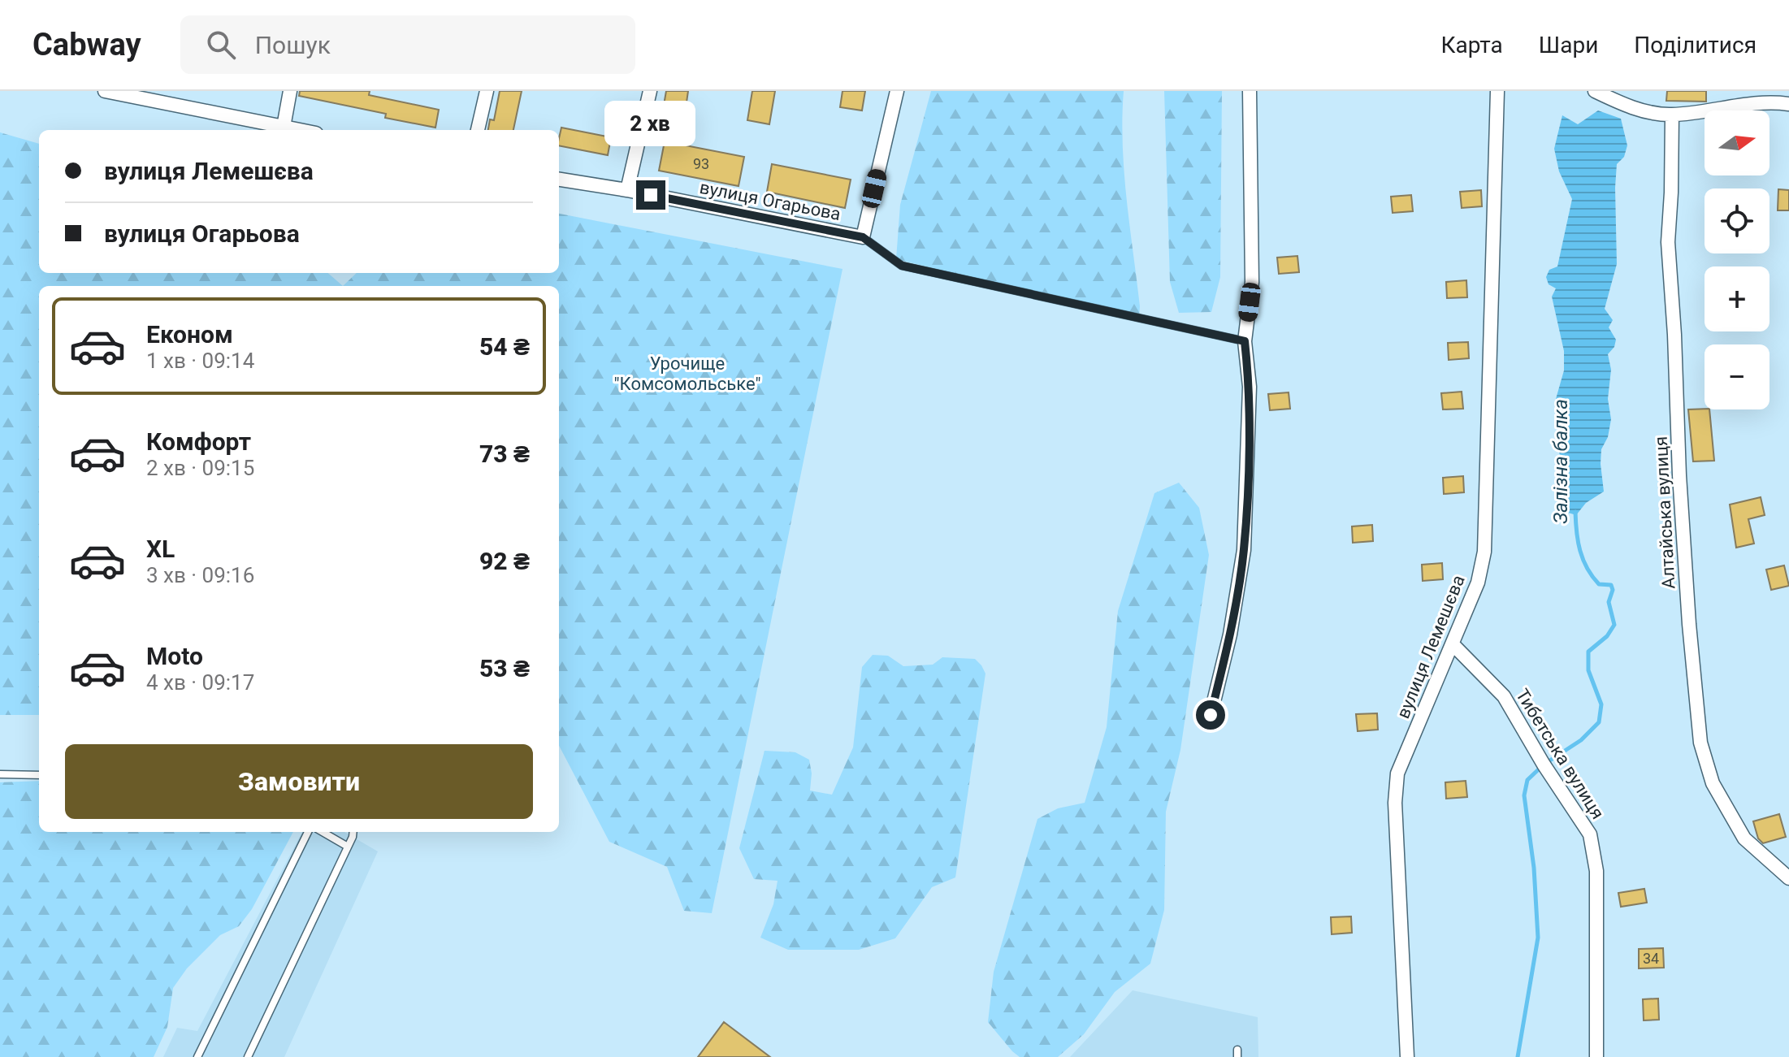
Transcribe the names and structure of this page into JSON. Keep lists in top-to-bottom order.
{
  "streets": {
    "street": [
      "вулиця Огарьова",
      "Алтайська вулиця",
      "вулиця Лемешєва",
      "Тибетська вулиця"
    ]
  },
  "crossings": [
    ["вулиця Лемешєва", "Тибетська вулиця"]
  ],
  "water": ["Залізна балка"],
  "parks": ["Урочище \"Комсомольське\""],
  "house_numbers": ["93", "34"],
  "north": "right",
  "page": {
    "header": "Cabway",
    "search": "Пошук",
    "nav": ["Карта", "Шари", "Поділитися"],
    "bubble": "2 хв",
    "map_buttons": ["+", "−"],
    "banner": ["вулиця Лемешєва", "вулиця Огарьова"],
    "list": [
      {
        "name": "Економ",
        "note": "1 хв · 09:14",
        "value": "54 ₴"
      },
      {
        "name": "Комфорт",
        "note": "2 хв · 09:15",
        "value": "73 ₴"
      },
      {
        "name": "XL",
        "note": "3 хв · 09:16",
        "value": "92 ₴"
      },
      {
        "name": "Moto",
        "note": "4 хв · 09:17",
        "value": "53 ₴"
      }
    ],
    "buttons": "Замовити"
  }
}
